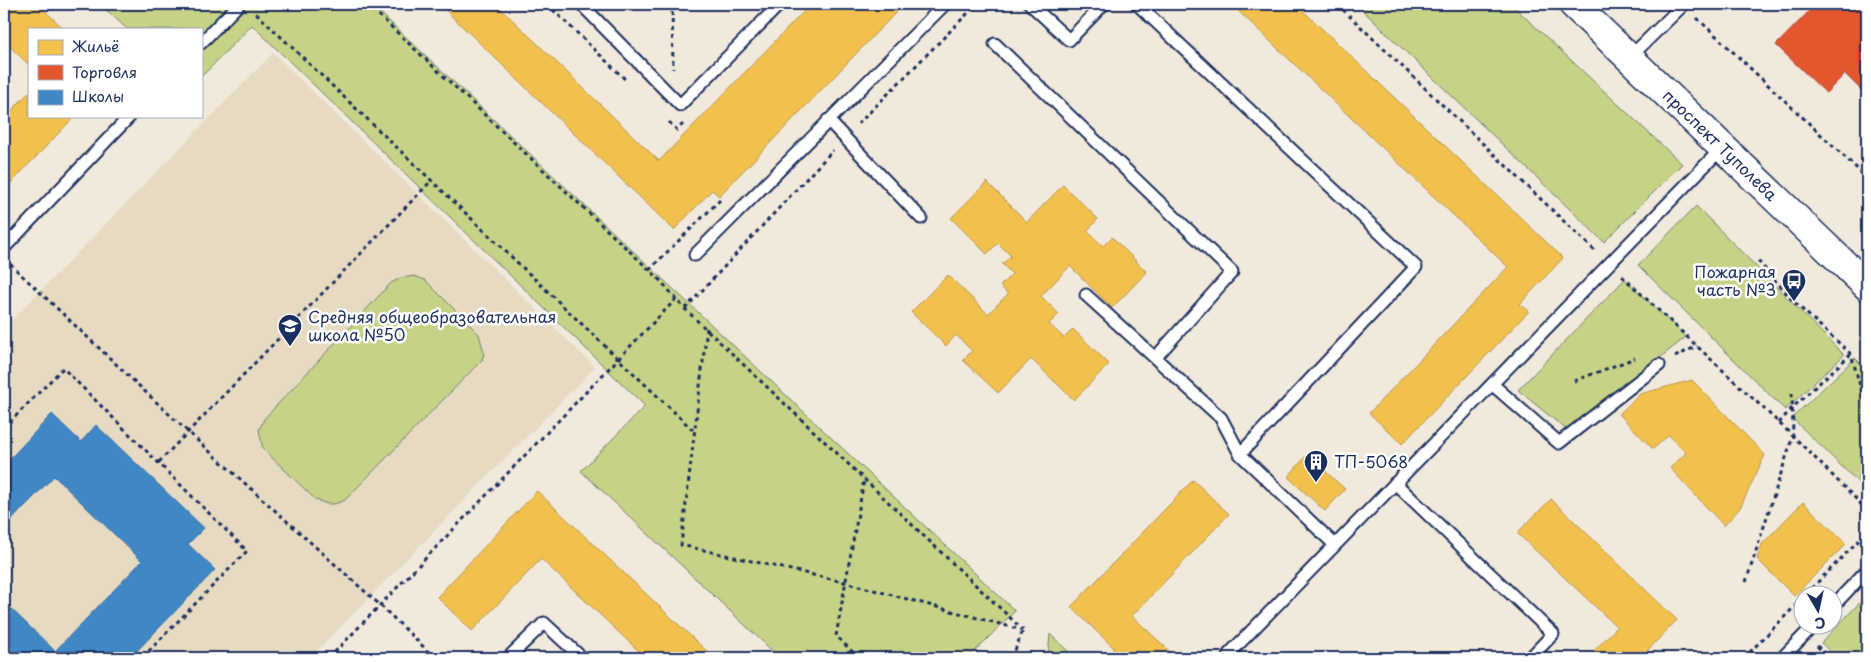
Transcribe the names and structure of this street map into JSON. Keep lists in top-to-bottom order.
{
  "streets": {
    "main road": ["проспект Туполева"]
  },
  "places": {
    "bus stop": ["Пожарная часть №3"],
    "school or university": ["Средняя общеобразовательная школа №50"],
    "building": ["ТП-5068"]
  },
  "legend": ["Жильё", "Торговля", "Школы"],
  "north": "bottom"
}
